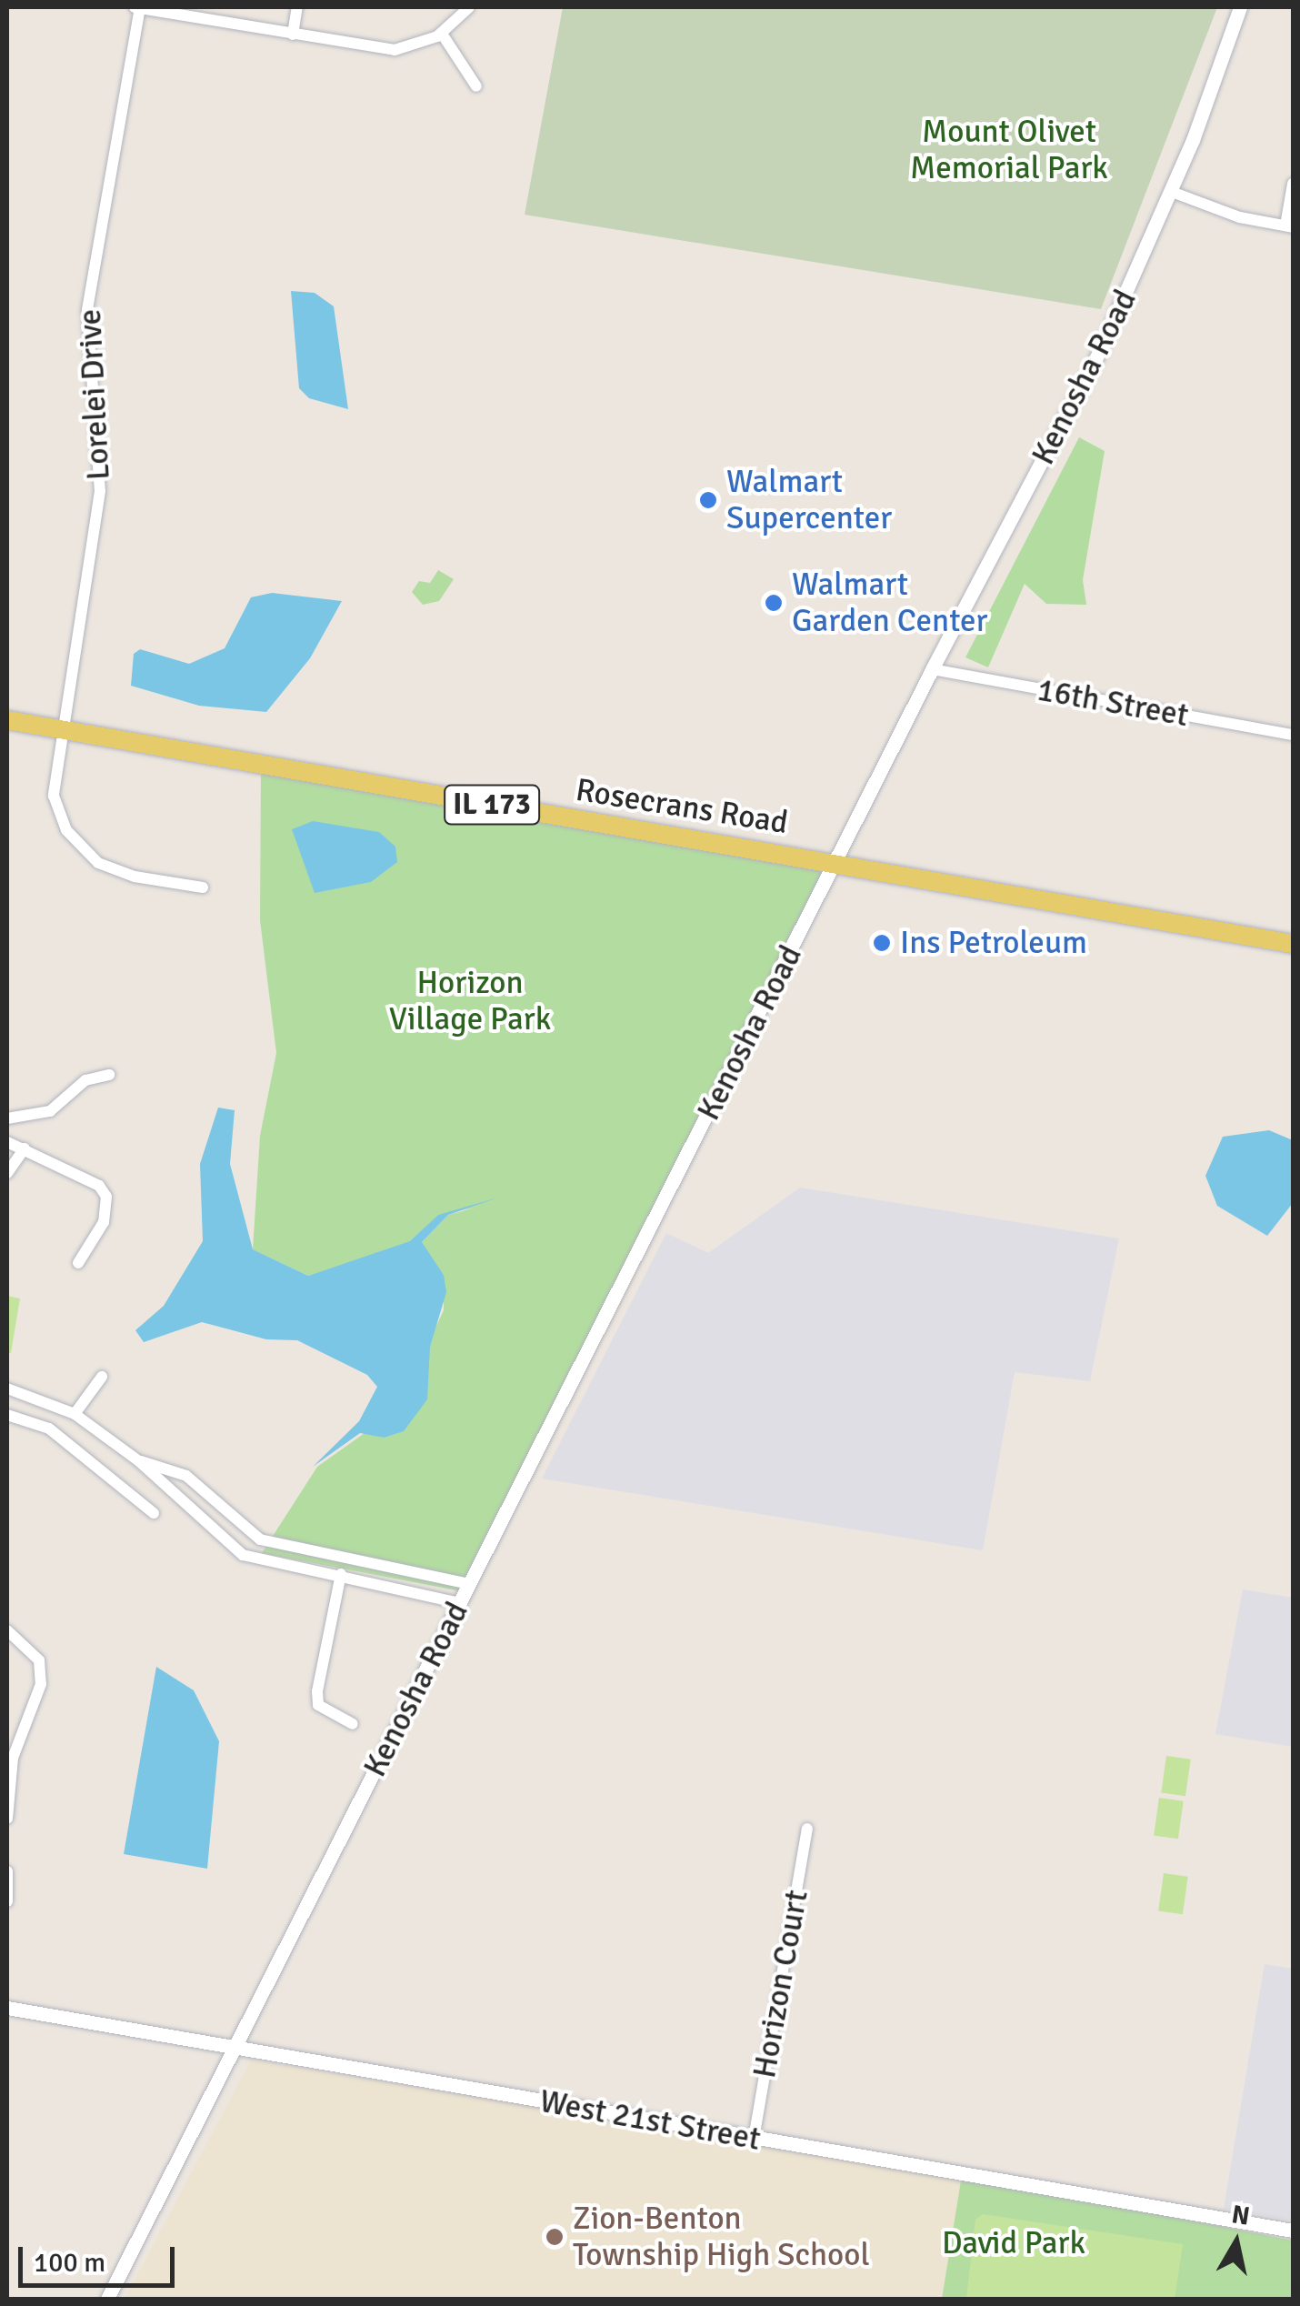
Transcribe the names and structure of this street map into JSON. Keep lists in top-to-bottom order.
{
  "streets": {
    "main road": ["IL 173", "Rosecrans Road"],
    "street": [
      "Kenosha Road",
      "Lorelei Drive",
      "16th Street",
      "Horizon Court",
      "West 21st Street"
    ]
  },
  "crossings": [
    ["Kenosha Road", "16th Street"],
    ["Kenosha Road", "Rosecrans Road"],
    ["Kenosha Road", "West 21st Street"],
    ["Lorelei Drive", "Rosecrans Road"],
    ["Horizon Court", "West 21st Street"]
  ],
  "parks": ["Mount Olivet Memorial Park", "Horizon Village Park", "David Park"],
  "places": [
    "Walmart Supercenter",
    "Walmart Garden Center",
    "Ins Petroleum",
    "Zion-Benton Township High School"
  ],
  "scale_bar": "100 m",
  "north": "top"
}
